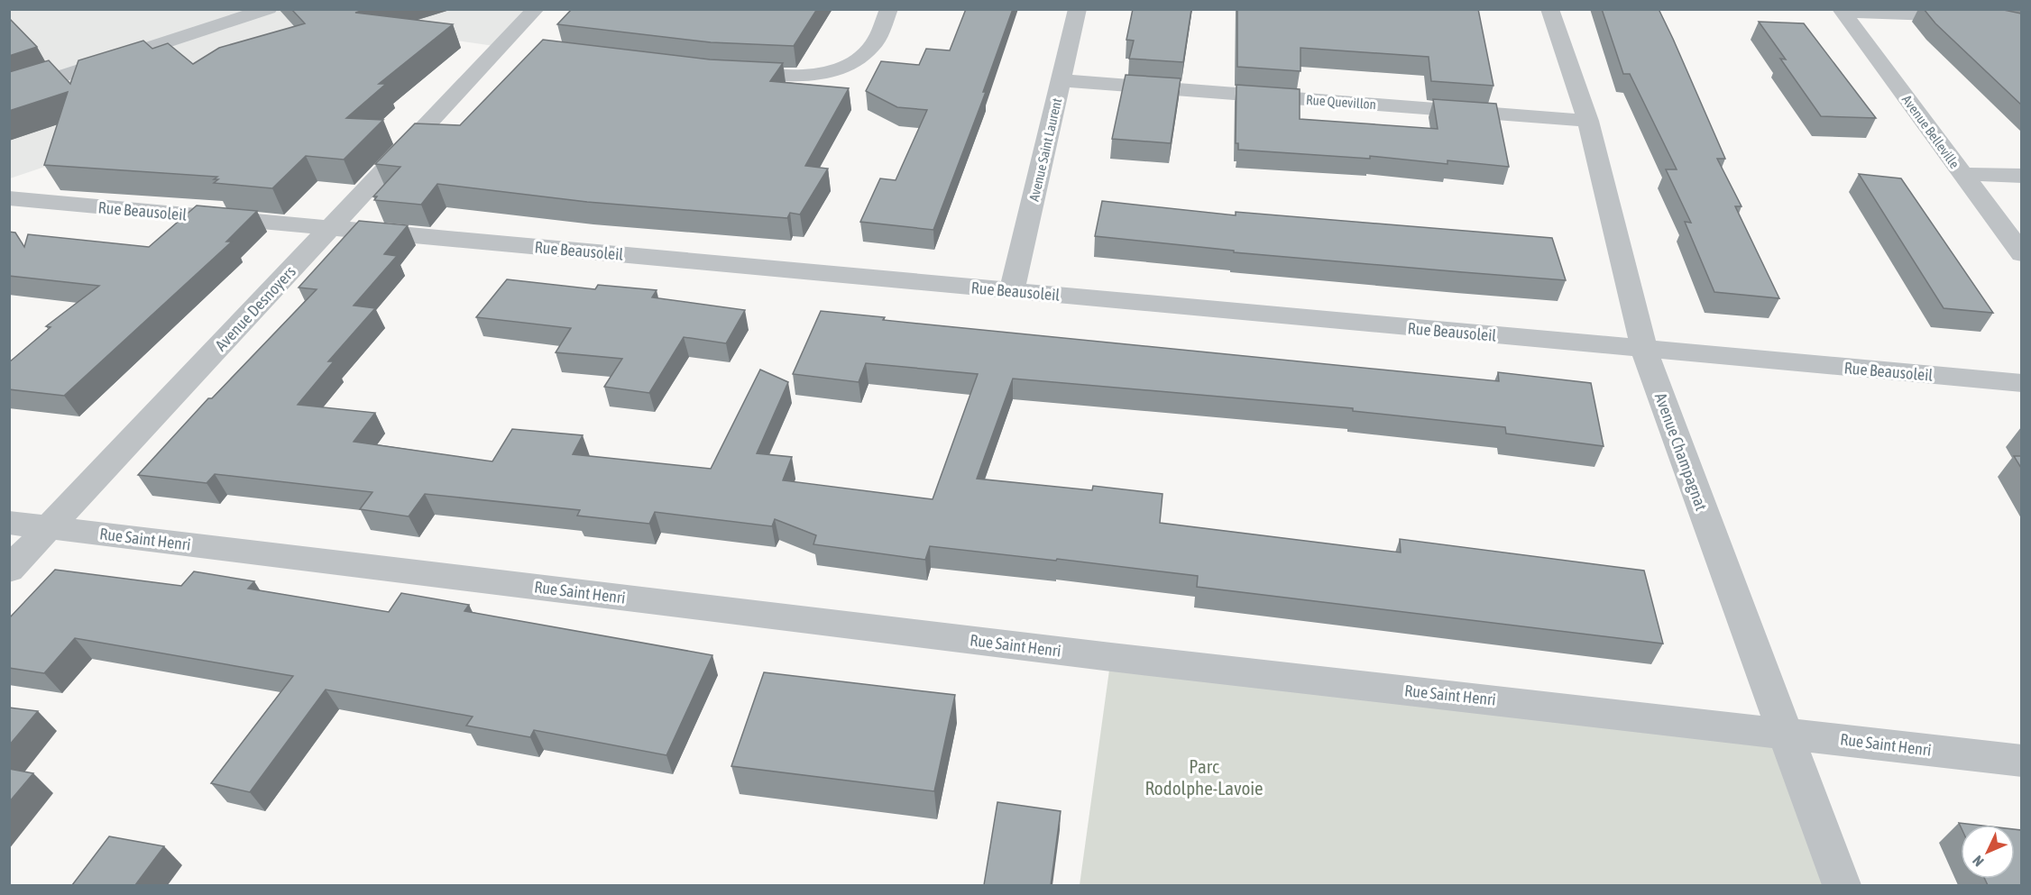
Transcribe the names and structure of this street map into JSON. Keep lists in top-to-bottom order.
{
  "streets": {
    "street": [
      "Rue Quevillon",
      "Avenue Belleville",
      "Avenue Saint Laurent",
      "Rue Beausoleil",
      "Avenue Desnoyers",
      "Avenue Champagnat",
      "Rue Saint Henri"
    ]
  },
  "crossings": [
    ["Rue Quevillon", "Avenue Saint Laurent"],
    ["Rue Quevillon", "Avenue Champagnat"],
    ["Avenue Saint Laurent", "Rue Beausoleil"],
    ["Rue Beausoleil", "Avenue Desnoyers"],
    ["Rue Beausoleil", "Avenue Champagnat"],
    ["Avenue Desnoyers", "Rue Saint Henri"],
    ["Avenue Champagnat", "Rue Saint Henri"]
  ],
  "parks": ["Parc Rodolphe-Lavoie"],
  "north": "bottom left"
}
